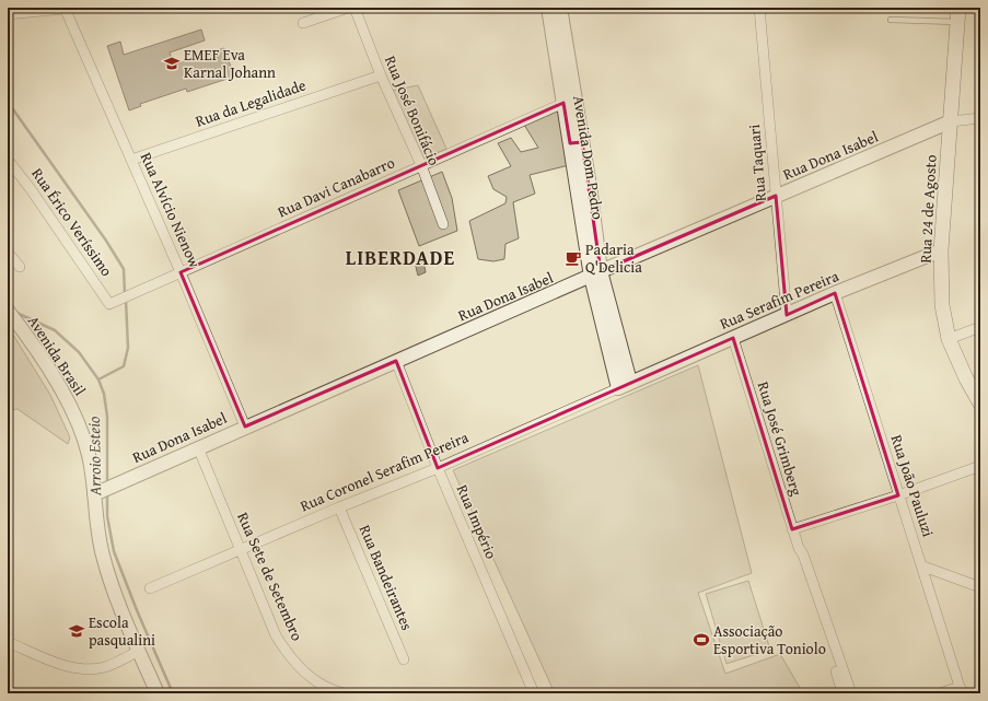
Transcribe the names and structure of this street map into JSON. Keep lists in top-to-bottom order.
{
  "streets": {
    "main road": ["Rua 24 de Agosto"],
    "street": [
      "Rua da Legalidade",
      "Rua José Bonifácio",
      "Rua Dona Isabel",
      "Avenida Dom Pedro",
      "Rua Taquari",
      "Rua Davi Canabarro",
      "Rua Alvício Nienow",
      "Rua Érico Veríssimo",
      "Rua Serafim Pereira",
      "Avenida Brasil",
      "Rua José Grimberg",
      "Rua Coronel Serafim Pereira",
      "Rua João Pauluzi",
      "Rua Império",
      "Rua Sete de Setembro",
      "Rua Bandeirantes"
    ]
  },
  "crossings": [
    ["Rua da Legalidade", "Rua José Bonifácio"],
    ["Rua da Legalidade", "Rua Alvício Nienow"],
    ["Rua José Bonifácio", "Rua Davi Canabarro"],
    ["Rua Dona Isabel", "Avenida Dom Pedro"],
    ["Rua Dona Isabel", "Rua Taquari"],
    ["Rua Dona Isabel", "Rua 24 de Agosto"],
    ["Rua Dona Isabel", "Rua Alvício Nienow"],
    ["Rua Dona Isabel", "Avenida Brasil"],
    ["Rua Dona Isabel", "Rua Império"],
    ["Rua Dona Isabel", "Rua Sete de Setembro"],
    ["Avenida Dom Pedro", "Rua Davi Canabarro"],
    ["Avenida Dom Pedro", "Rua Serafim Pereira"],
    ["Avenida Dom Pedro", "Rua Coronel Serafim Pereira"],
    ["Rua Taquari", "Rua Serafim Pereira"],
    ["Rua Davi Canabarro", "Rua Alvício Nienow"],
    ["Rua Davi Canabarro", "Rua Érico Veríssimo"],
    ["Rua 24 de Agosto", "Rua Serafim Pereira"],
    ["Rua Serafim Pereira", "Rua José Grimberg"],
    ["Rua Serafim Pereira", "Rua Coronel Serafim Pereira"],
    ["Rua Serafim Pereira", "Rua João Pauluzi"],
    ["Rua Coronel Serafim Pereira", "Rua Império"],
    ["Rua Coronel Serafim Pereira", "Rua Sete de Setembro"],
    ["Rua Coronel Serafim Pereira", "Rua Bandeirantes"]
  ],
  "districts": ["LIBERDADE"],
  "water": ["Arroio Esteio"],
  "places": {
    "school or university": ["EMEF Eva Karnal Johann", "Escola pasqualini"],
    "cafe": ["Padaria Q'Delicia"],
    "sports": ["Associação Esportiva Toniolo"]
  }
}
